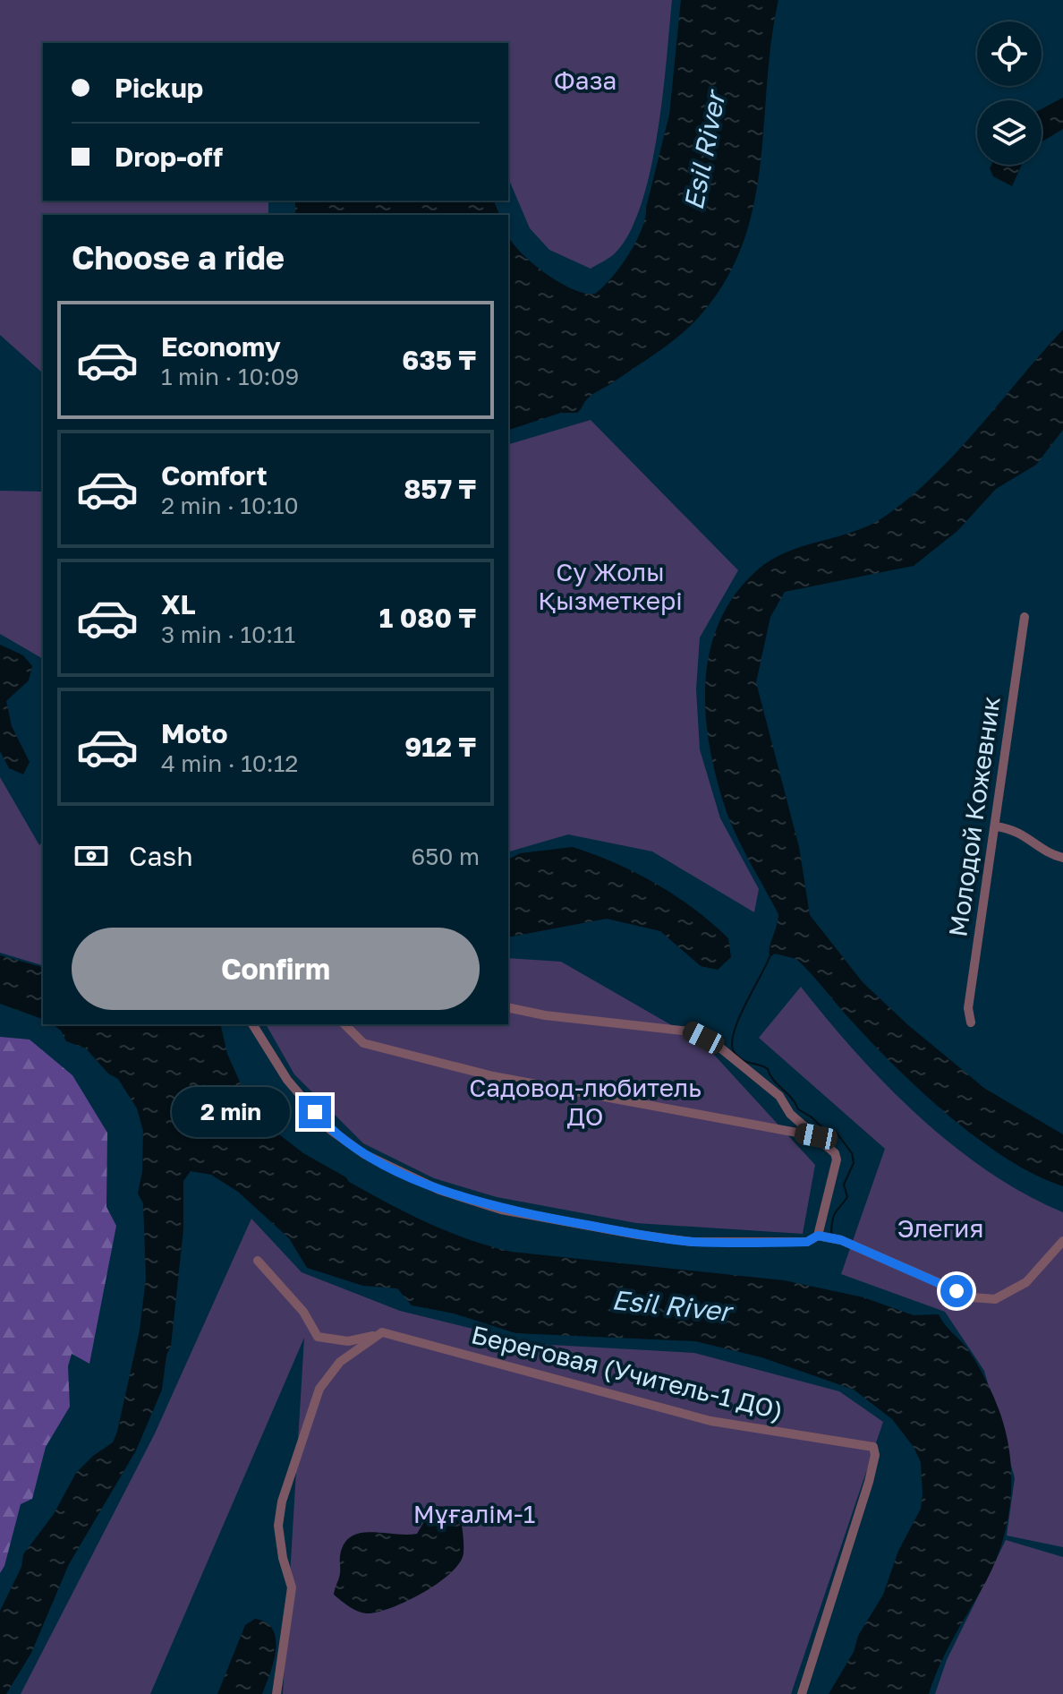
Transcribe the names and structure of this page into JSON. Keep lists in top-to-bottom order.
{
  "streets": {
    "street": ["Молодой Кожевник", "Береговая (Учитель-1 ДО)"]
  },
  "water": ["Esil River"],
  "parks": [
    "Фаза",
    "Су Жолы Қызметкері",
    "Садовод-любитель ДО",
    "Элегия",
    "Мұғалім-1"
  ],
  "page": {
    "banner": ["Pickup", "Drop-off"],
    "heading": "Choose a ride",
    "list": [
      {
        "name": "Economy",
        "note": "1 min · 10:09",
        "value": "635 ₸"
      },
      {
        "name": "Comfort",
        "note": "2 min · 10:10",
        "value": "857 ₸"
      },
      {
        "name": "XL",
        "note": "3 min · 10:11",
        "value": "1 080 ₸"
      },
      {
        "name": "Moto",
        "note": "4 min · 10:12",
        "value": "912 ₸"
      }
    ],
    "pay": ["Cash", "650 m"],
    "buttons": "Confirm",
    "bubble": "2 min"
  }
}
